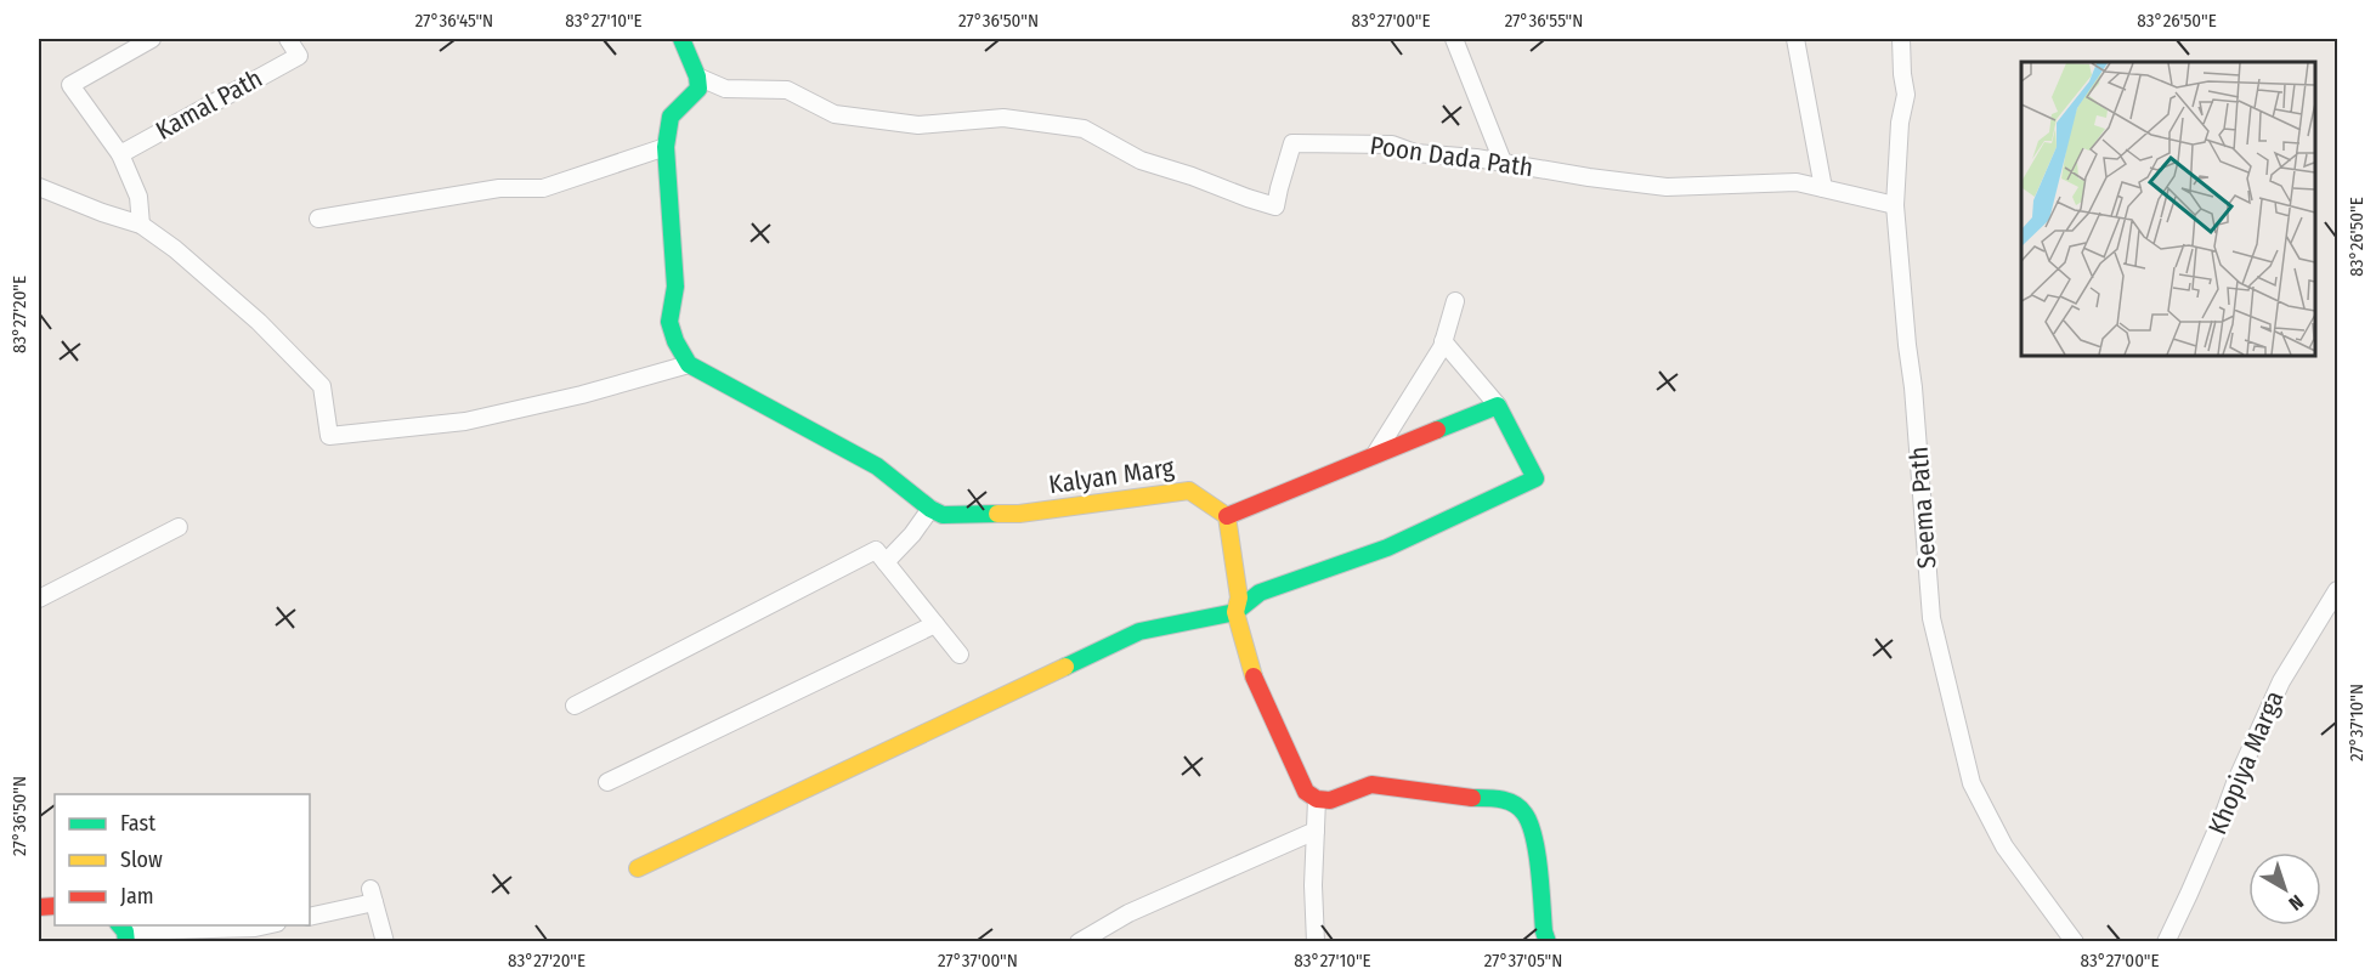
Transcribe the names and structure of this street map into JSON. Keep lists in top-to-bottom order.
{
  "streets": {
    "street": [
      "Kamal Path",
      "Poon Dada Path",
      "Kalyan Marg",
      "Seema Path",
      "Khopiya Marga"
    ]
  },
  "crossings": [
    ["Poon Dada Path", "Seema Path"]
  ],
  "legend": ["Fast", "Slow", "Jam"],
  "north": "bottom right",
  "coordinates": [
    "27°36'45\"N",
    "83°27'10\"E",
    "27°36'50\"N",
    "83°27'00\"E",
    "27°36'55\"N",
    "83°26'50\"E",
    "83°27'20\"E",
    "27°37'10\"N",
    "27°37'00\"N",
    "27°37'05\"N"
  ]
}
